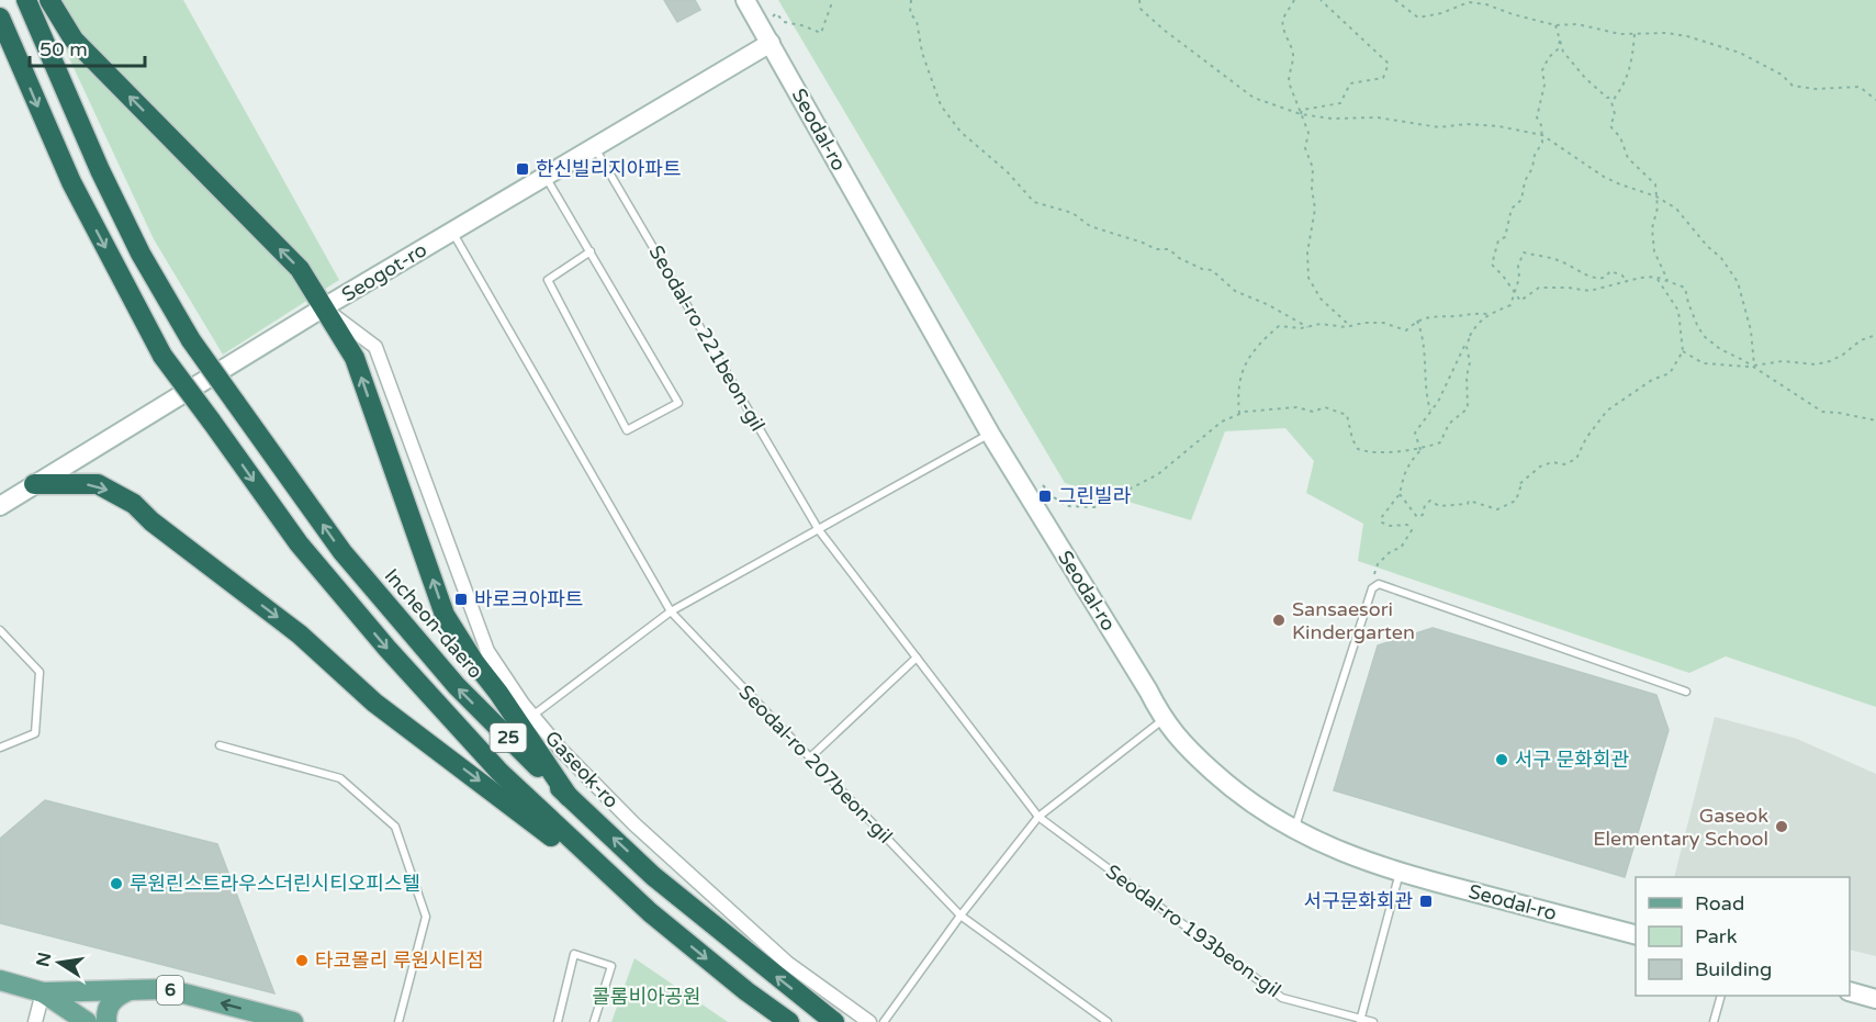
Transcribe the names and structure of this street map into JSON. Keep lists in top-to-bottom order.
{
  "streets": {
    "highway": ["Incheon-daero", "25"],
    "main road": ["6"],
    "street": ["Seodal-ro", "Seogot-ro", "Gaseok-ro"],
    "lane": ["Seodal-ro 221beon-gil", "Seodal-ro 207beon-gil", "Seodal-ro 193beon-gil"]
  },
  "crossings": [
    ["Seodal-ro", "Seogot-ro"],
    ["Seogot-ro", "Seodal-ro 221beon-gil"],
    ["Seogot-ro", "Gaseok-ro"]
  ],
  "parks": ["콜롬비아공원"],
  "places": {
    "transit": [
      "한신빌리지아파트",
      "그린빌라",
      "바로크아파트",
      "서구문화회관"
    ],
    "other": [
      "Sansaesori Kindergarten",
      "서구 문화회관",
      "Gaseok Elementary School",
      "루원린스트라우스더린시티오피스텔",
      "타코몰리 루원시티점"
    ]
  },
  "legend": ["Road", "Park", "Building"],
  "scale_bar": "50 m",
  "north": "left"
}
